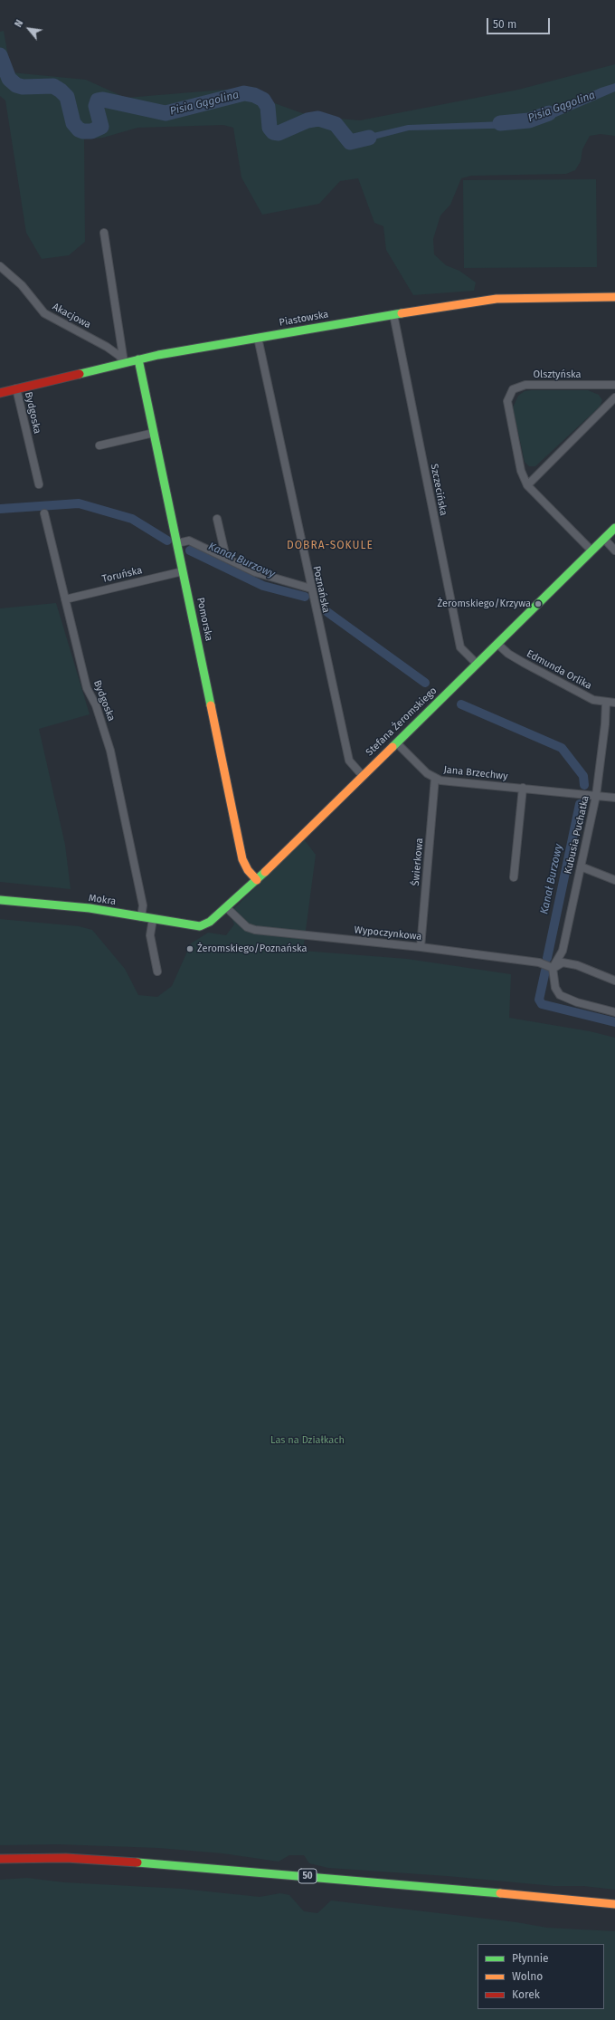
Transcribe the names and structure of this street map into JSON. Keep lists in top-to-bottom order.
{
  "streets": {
    "street": [
      "Akacjowa",
      "Piastowska",
      "Olsztyńska",
      "Bydgoska",
      "Szczecińska",
      "Toruńska",
      "Poznańska",
      "Pomorska",
      "Edmunda Orlika",
      "Stefana Żeromskiego",
      "Jana Brzechwy",
      "Kubusia Puchatka",
      "Świerkowa",
      "Mokra",
      "Wypoczynkowa",
      "50"
    ]
  },
  "crossings": [
    ["Akacjowa", "Piastowska"],
    ["Piastowska", "Bydgoska"],
    ["Piastowska", "Szczecińska"],
    ["Piastowska", "Poznańska"],
    ["Piastowska", "Pomorska"],
    ["Olsztyńska", "Stefana Żeromskiego"],
    ["Bydgoska", "Toruńska"],
    ["Bydgoska", "Mokra"],
    ["Szczecińska", "Stefana Żeromskiego"],
    ["Toruńska", "Pomorska"],
    ["Poznańska", "Stefana Żeromskiego"],
    ["Pomorska", "Stefana Żeromskiego"],
    ["Edmunda Orlika", "Stefana Żeromskiego"],
    ["Edmunda Orlika", "Kubusia Puchatka"],
    ["Stefana Żeromskiego", "Jana Brzechwy"],
    ["Stefana Żeromskiego", "Mokra"],
    ["Stefana Żeromskiego", "Wypoczynkowa"],
    ["Jana Brzechwy", "Kubusia Puchatka"],
    ["Jana Brzechwy", "Świerkowa"],
    ["Kubusia Puchatka", "Wypoczynkowa"],
    ["Świerkowa", "Wypoczynkowa"]
  ],
  "districts": ["DOBRA-SOKULE"],
  "water": ["Pisia Gągolina", "Kanał Burzowy"],
  "parks": ["Las na Działkach"],
  "places": ["Żeromskiego/Krzywa", "Żeromskiego/Poznańska"],
  "legend": ["Płynnie", "Wolno", "Korek"],
  "scale_bar": "50 m",
  "north": "top left"
}
